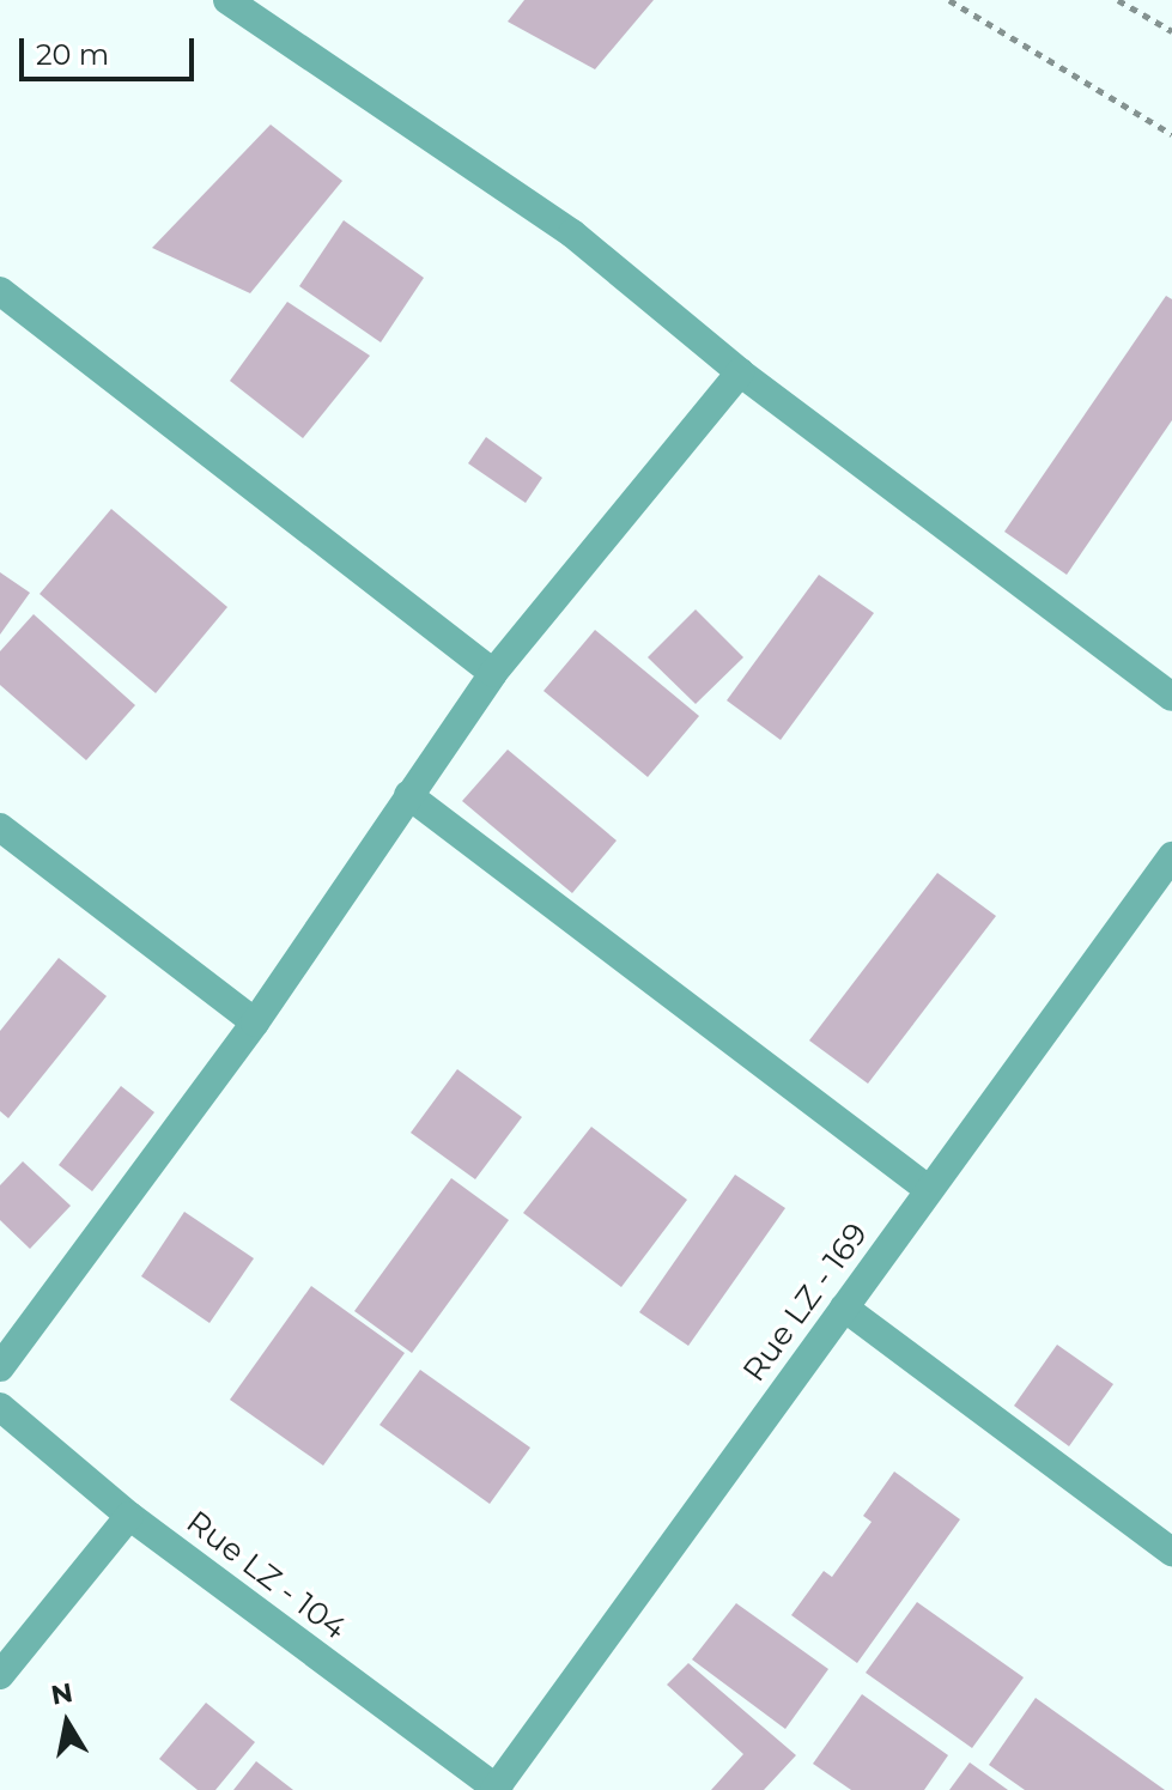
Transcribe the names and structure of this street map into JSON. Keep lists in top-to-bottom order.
{
  "streets": {
    "street": ["Rue LZ - 169", "Rue LZ - 104"]
  },
  "crossings": [
    ["Rue LZ - 169", "Rue LZ - 104"]
  ],
  "scale_bar": "20 m",
  "north": "top"
}
